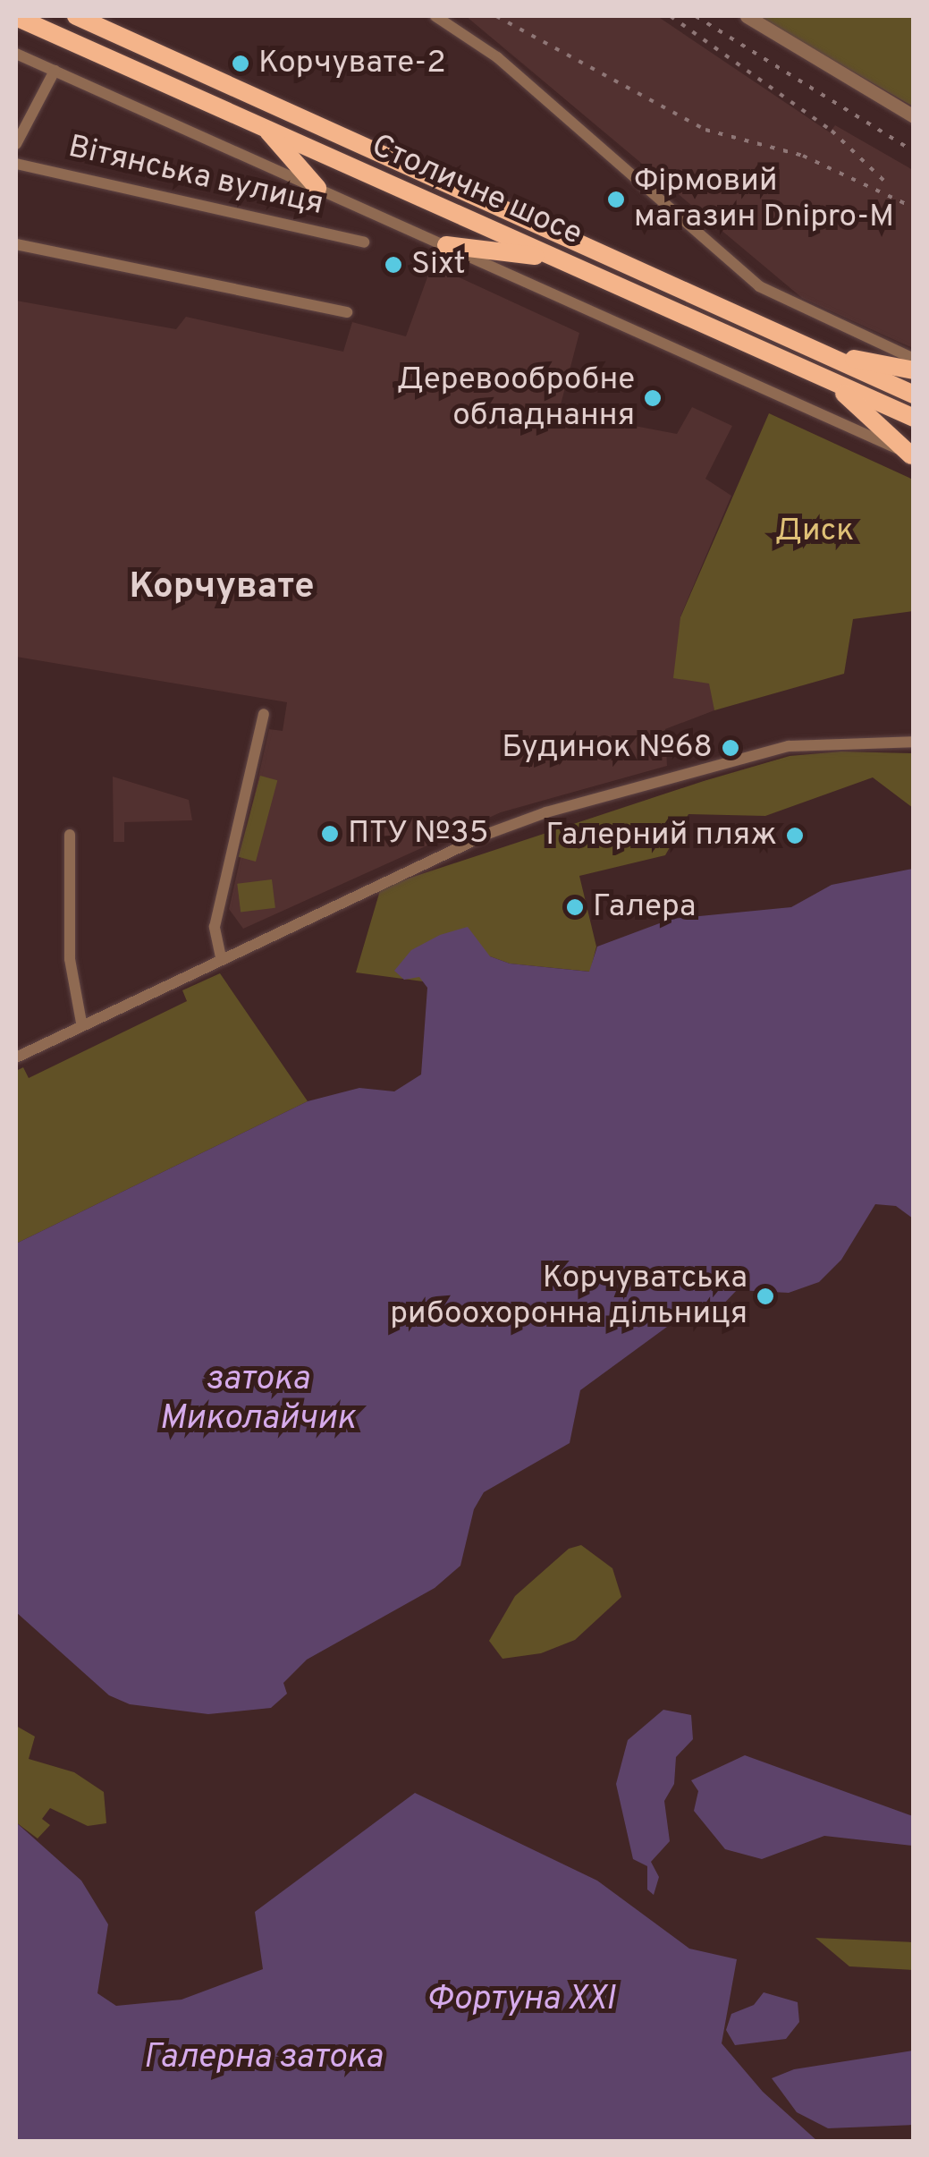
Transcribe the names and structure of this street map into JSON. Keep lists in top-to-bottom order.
{
  "streets": {
    "highway": ["Столичне шосе"],
    "street": ["Вітянська вулиця"]
  },
  "districts": ["Корчувате"],
  "water": ["затока Миколайчик", "Фортуна XXI", "Галерна затока"],
  "parks": ["Диск"],
  "places": [
    "Корчувате-2",
    "Фірмовий магазин Dnipro-M",
    "Sixt",
    "Деревообробне обладнання",
    "Будинок №68",
    "ПТУ №35",
    "Галерний пляж",
    "Галера",
    "Корчуватська рибоохоронна дільниця"
  ]
}
